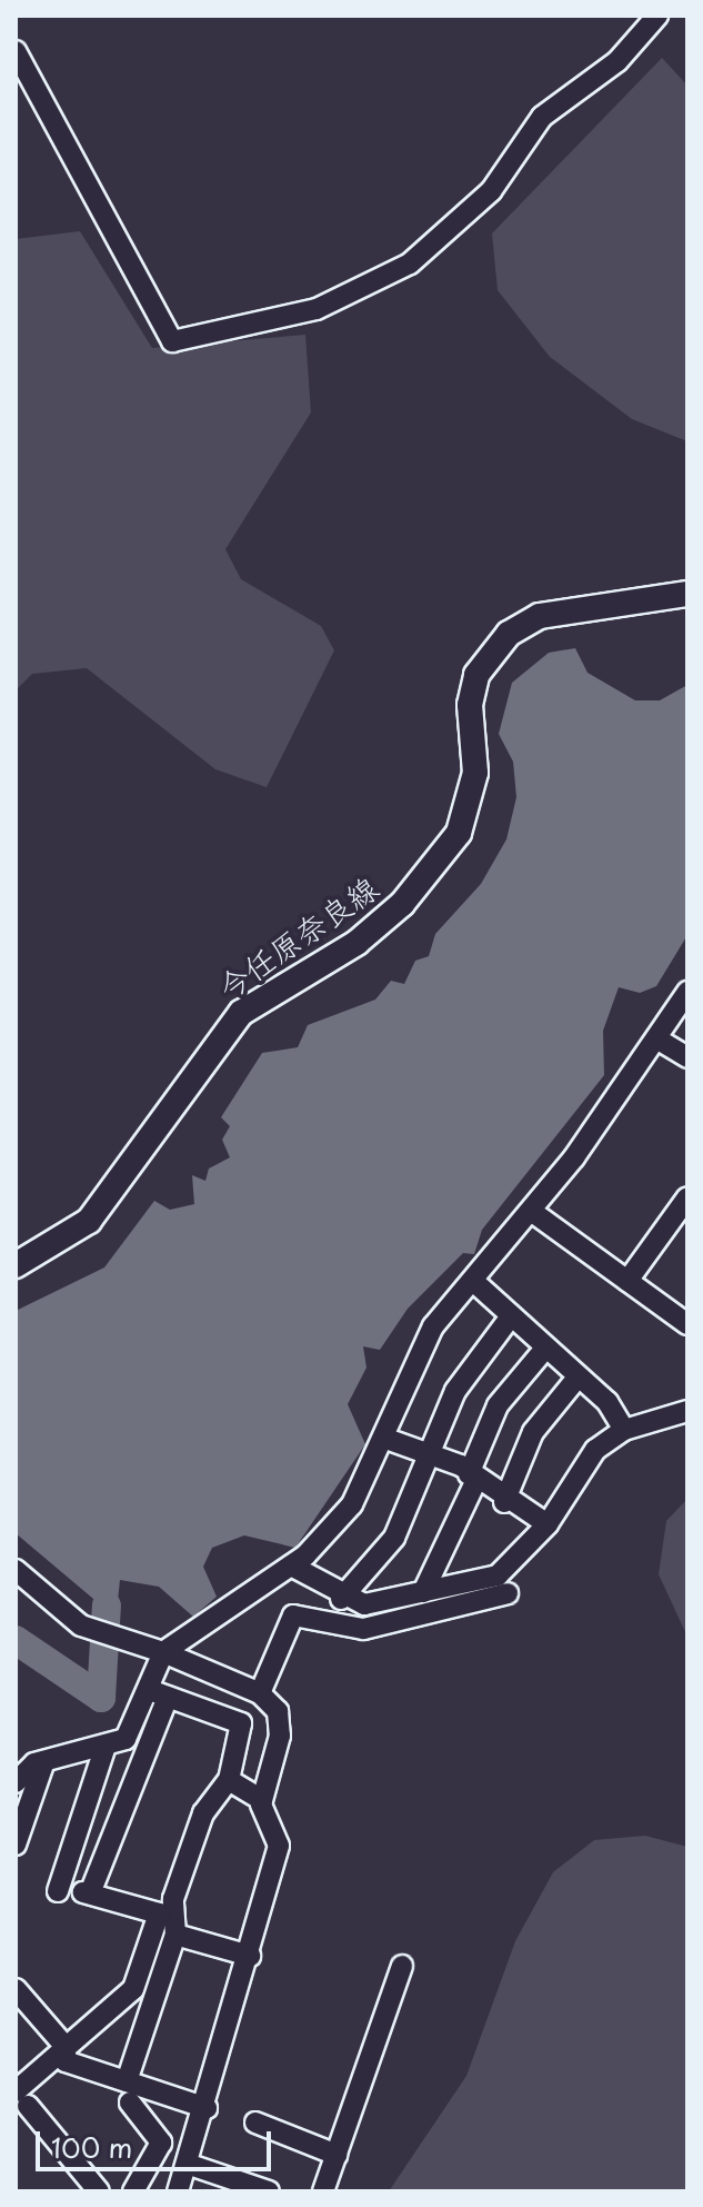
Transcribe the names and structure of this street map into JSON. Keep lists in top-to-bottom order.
{
  "streets": {
    "main road": ["今任原奈良線"]
  },
  "scale_bar": "100 m"
}
